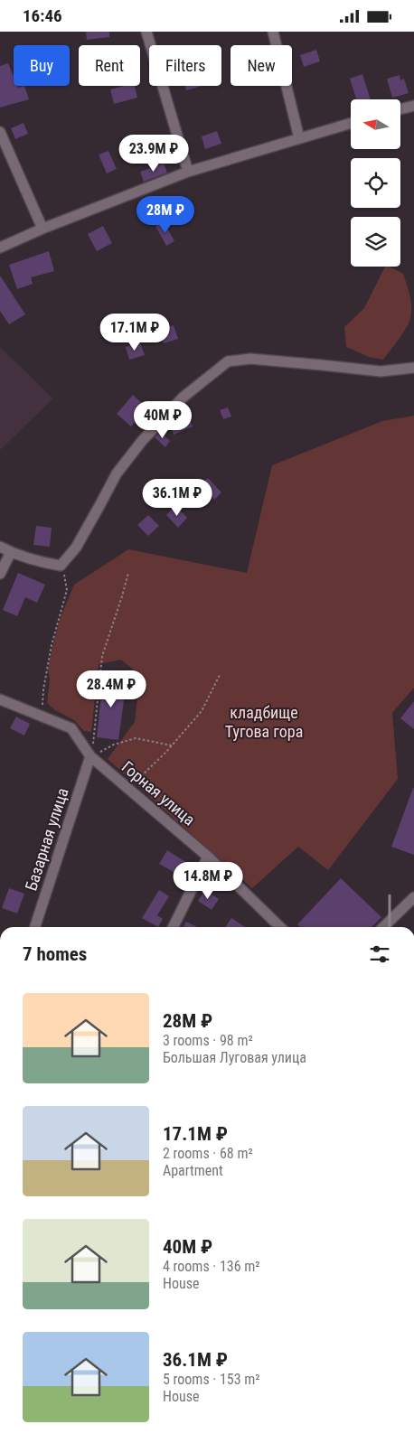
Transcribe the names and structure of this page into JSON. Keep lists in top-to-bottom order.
{
  "streets": {
    "street": ["Горная улица", "Базарная улица"]
  },
  "crossings": [
    ["Горная улица", "Базарная улица"]
  ],
  "parks": ["кладбище Тугова гора"],
  "north": "left",
  "page": {
    "status": "16:46",
    "chip": [
      "Buy",
      "Rent",
      "Filters",
      "New"
    ],
    "price": [
      "23.9M ₽",
      "28M ₽",
      "17.1M ₽",
      "40M ₽",
      "36.1M ₽",
      "28.4M ₽",
      "14.8M ₽"
    ],
    "heading": "7 homes",
    "list": [
      {
        "name": "28M ₽",
        "note": "3 rooms · 98 m² · Большая Луговая улица"
      },
      {
        "name": "17.1M ₽",
        "note": "2 rooms · 68 m² · Apartment"
      },
      {
        "name": "40M ₽",
        "note": "4 rooms · 136 m² · House"
      },
      {
        "name": "36.1M ₽",
        "note": "5 rooms · 153 m² · House"
      }
    ]
  }
}
